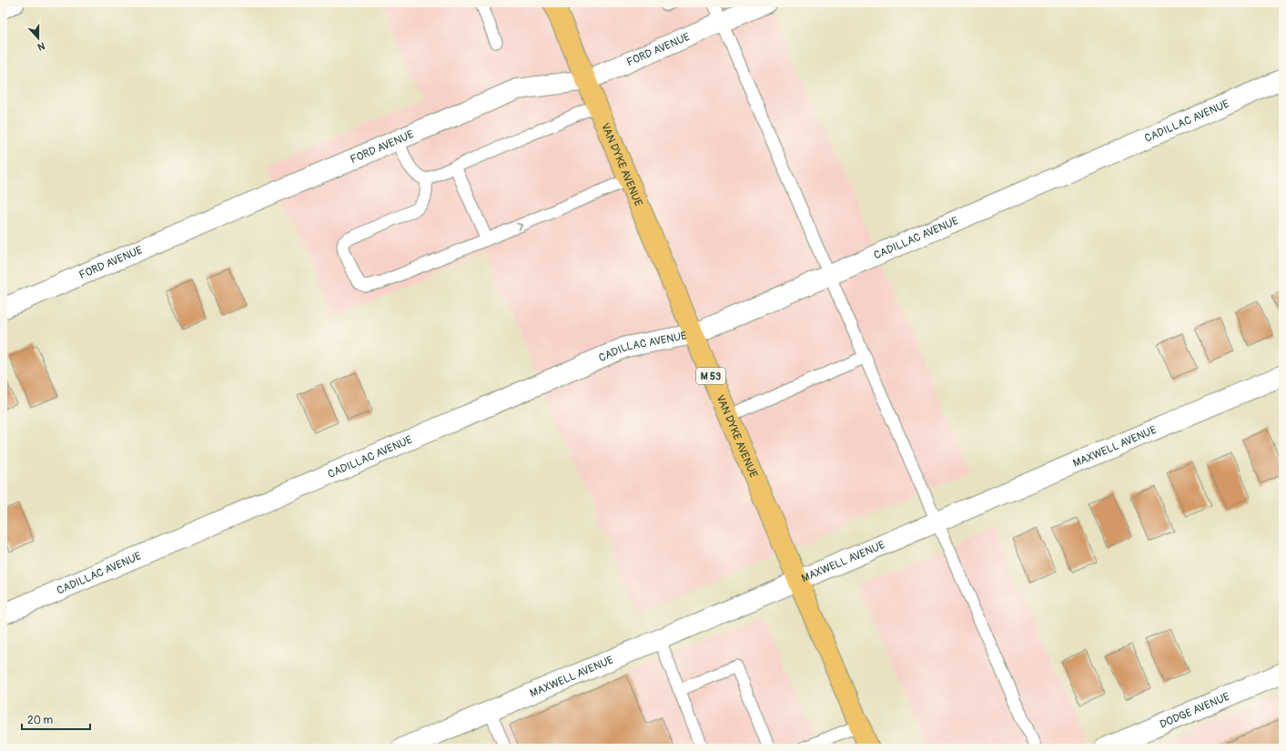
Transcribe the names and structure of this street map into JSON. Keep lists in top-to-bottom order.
{
  "streets": {
    "main road": ["VAN DYKE AVENUE", "M 53"],
    "street": [
      "FORD AVENUE",
      "CADILLAC AVENUE",
      "MAXWELL AVENUE",
      "DODGE AVENUE"
    ]
  },
  "crossings": [
    ["FORD AVENUE", "VAN DYKE AVENUE"],
    ["CADILLAC AVENUE", "VAN DYKE AVENUE"],
    ["VAN DYKE AVENUE", "MAXWELL AVENUE"]
  ],
  "scale_bar": "20 m",
  "north": "bottom"
}
